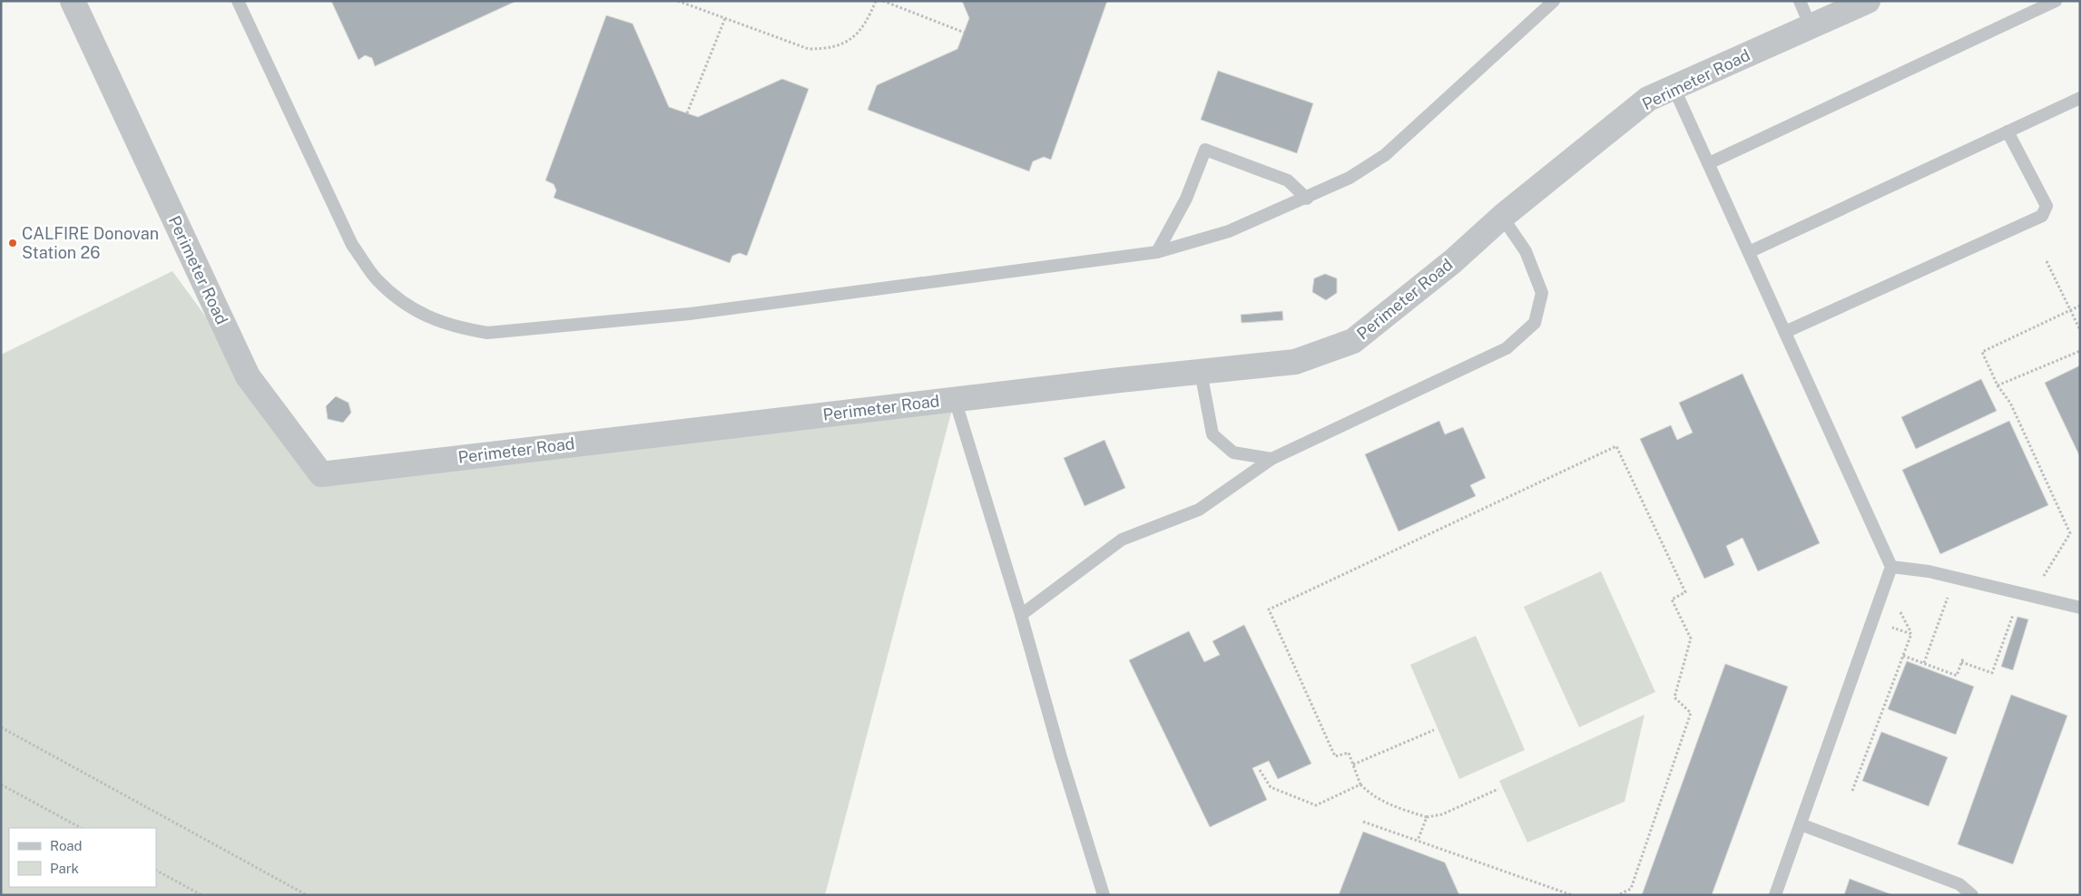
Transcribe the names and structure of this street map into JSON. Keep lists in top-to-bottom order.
{
  "streets": {
    "street": ["Perimeter Road"]
  },
  "places": ["CALFIRE Donovan Station 26"],
  "legend": ["Road", "Park"]
}
